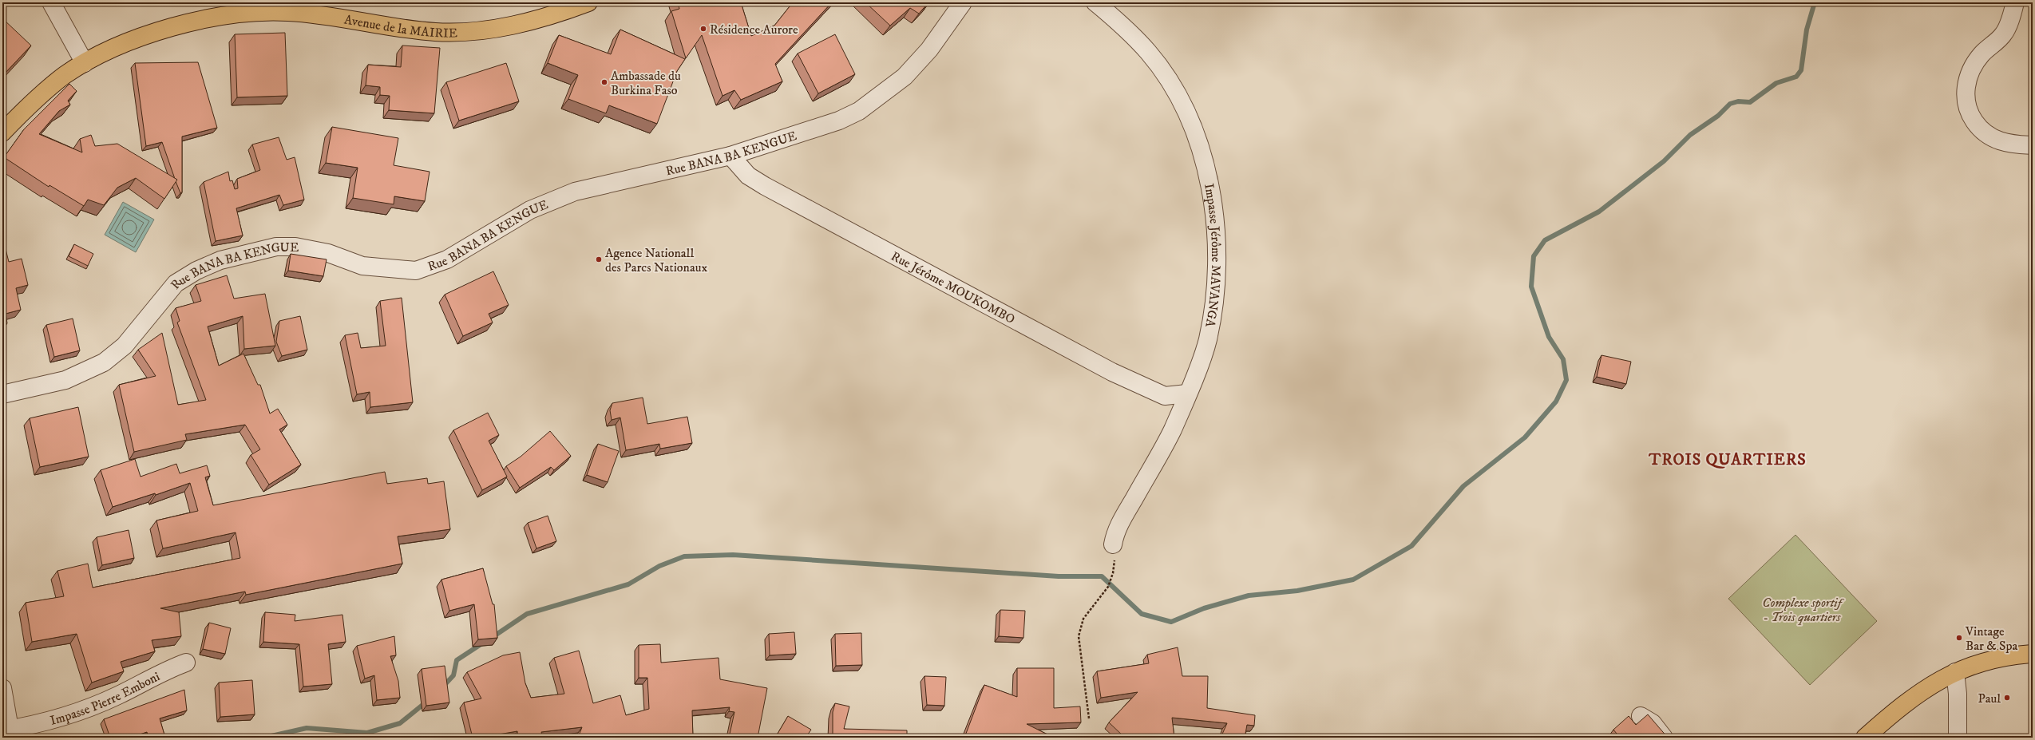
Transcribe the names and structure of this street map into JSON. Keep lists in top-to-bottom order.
{
  "streets": {
    "main road": ["Avenue de la MAIRIE"],
    "street": [
      "Rue BANA BA KENGUE",
      "Impasse Jérôme MAVANGA",
      "Rue Jérôme MOUKOMBO",
      "Impasse Pierre Emboni"
    ]
  },
  "crossings": [
    ["Rue BANA BA KENGUE", "Rue Jérôme MOUKOMBO"],
    ["Impasse Jérôme MAVANGA", "Rue Jérôme MOUKOMBO"]
  ],
  "districts": ["TROIS QUARTIERS"],
  "parks": ["Complexe sportif - Trois quartiers"],
  "places": [
    "Résidence Aurore",
    "Ambassade du Burkina Faso",
    "Agence Nationall des Parcs Nationaux",
    "Vintage Bar & Spa",
    "Paul"
  ]
}
